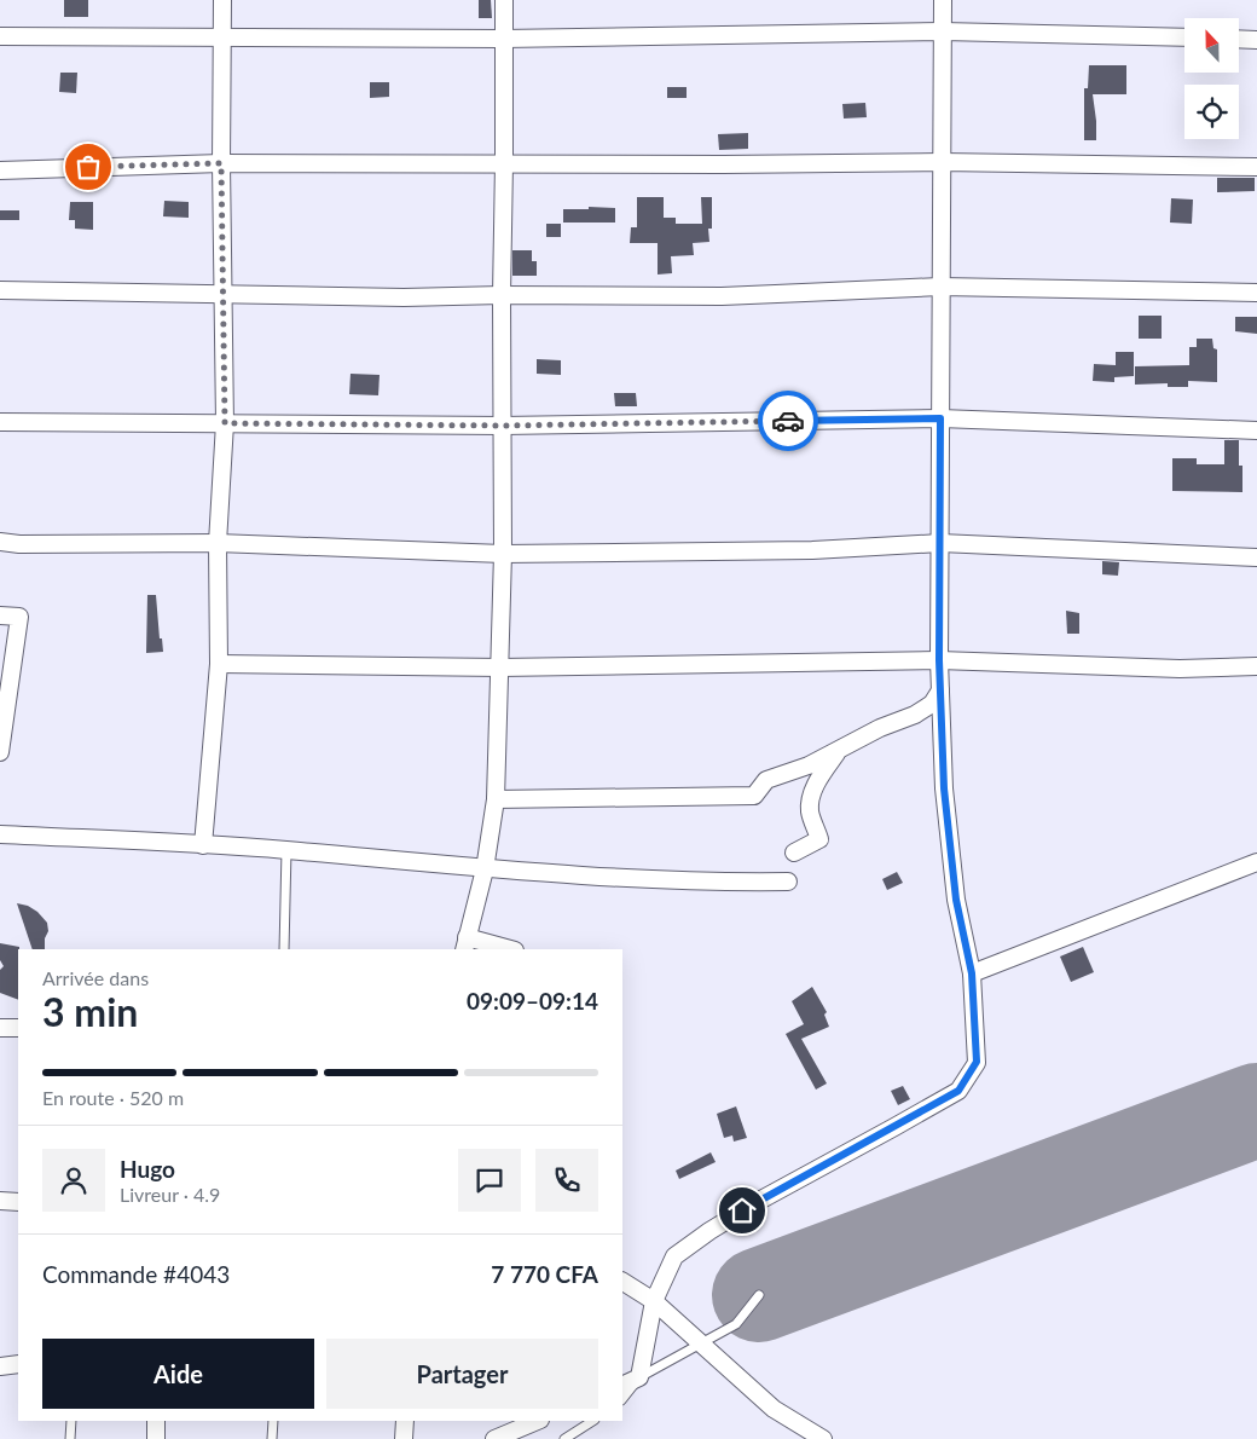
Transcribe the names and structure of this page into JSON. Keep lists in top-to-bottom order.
{
  "north": "top",
  "page": {
    "heading": ["3 min", "Arrivée dans", "09:09–09:14"],
    "panel": [
      "Hugo",
      "Livreur · 4.9",
      "Commande #4043",
      "7 770 CFA"
    ],
    "bar": "En route · 520 m",
    "buttons": ["Aide", "Partager"]
  }
}
